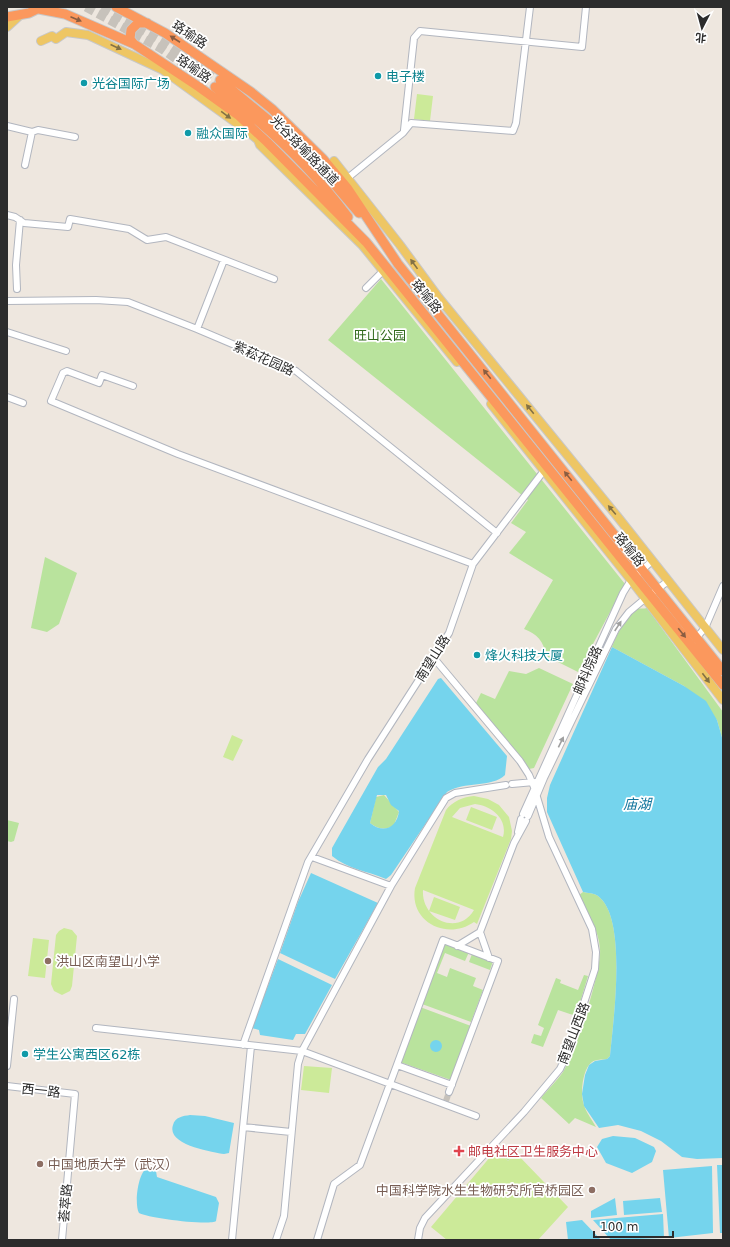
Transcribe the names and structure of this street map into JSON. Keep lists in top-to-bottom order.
{
  "streets": {
    "highway": ["珞瑜路", "珞喻路", "光谷珞喻路通道"],
    "street": [
      "紫菘花园路",
      "南望山路",
      "邮科院路",
      "南望山西路",
      "西一路",
      "荟萃路"
    ]
  },
  "crossings": [
    ["珞瑜路", "珞喻路"],
    ["珞喻路", "光谷珞喻路通道"],
    ["珞喻路", "南望山路"],
    ["珞喻路", "邮科院路"],
    ["紫菘花园路", "南望山路"],
    ["南望山路", "南望山西路"],
    ["邮科院路", "南望山西路"],
    ["西一路", "荟萃路"]
  ],
  "one_way": ["珞瑜路"],
  "water": ["庙湖"],
  "parks": ["旺山公园"],
  "places": {
    "other": [
      "电子楼",
      "光谷国际广场",
      "融众国际",
      "烽火科技大厦",
      "洪山区南望山小学",
      "学生公寓西区62栋",
      "中国地质大学（武汉）",
      "中国科学院水生生物研究所官桥园区"
    ],
    "health": ["邮电社区卫生服务中心"]
  },
  "scale_bar": "100 m",
  "north": "bottom"
}
